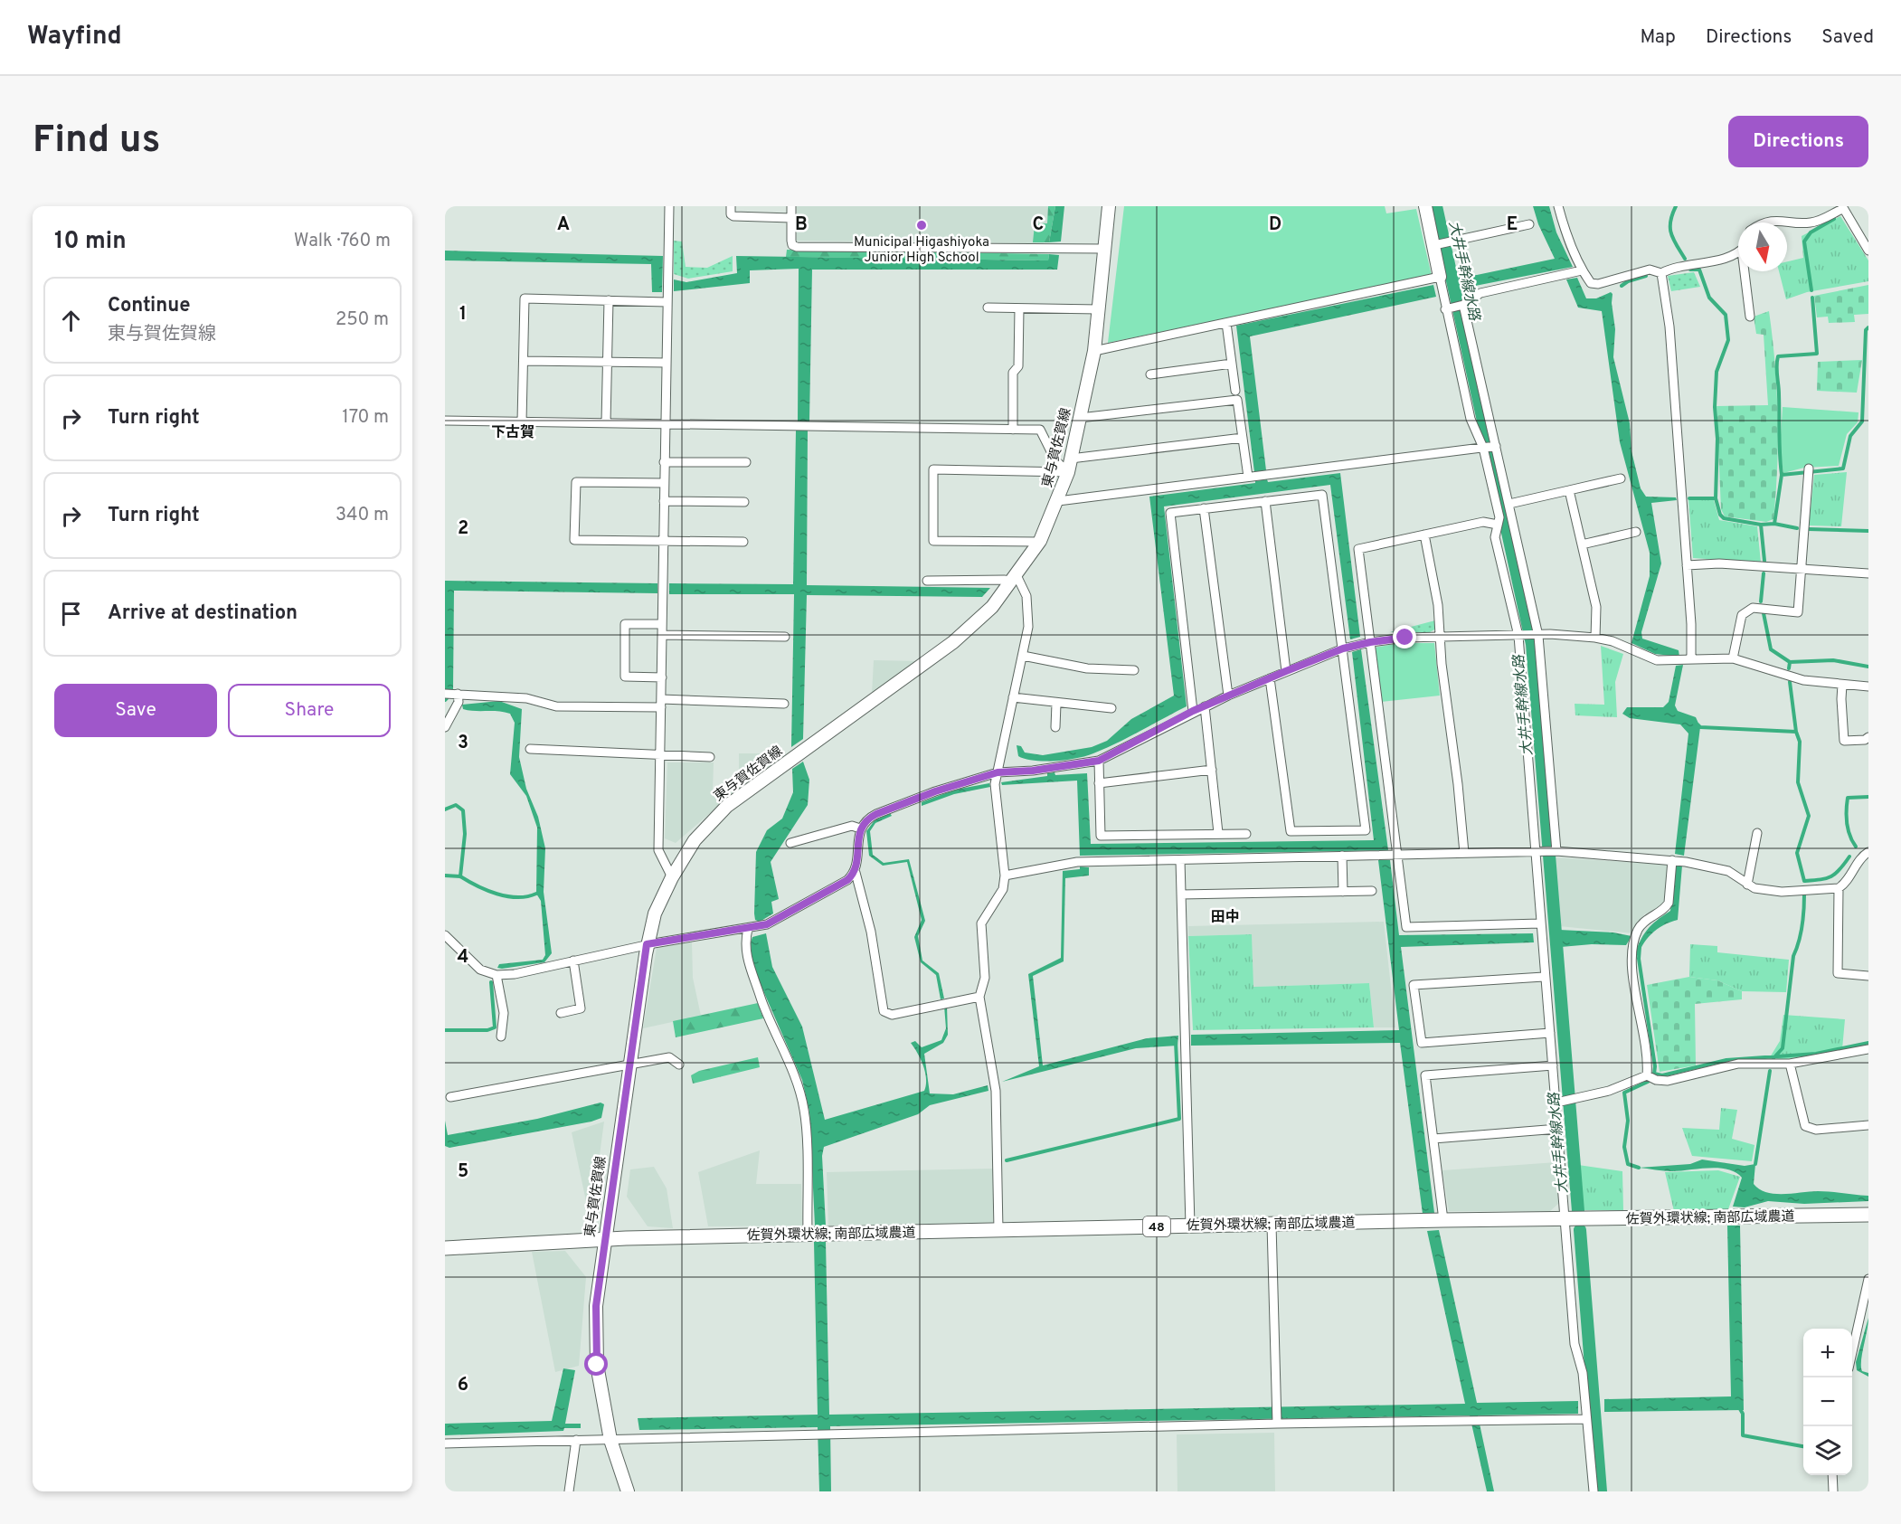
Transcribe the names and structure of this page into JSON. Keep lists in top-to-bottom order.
{
  "streets": {
    "main road": ["東与賀佐賀線", "佐賀外環状線; 南部広域農道", "48"]
  },
  "crossings": [
    ["東与賀佐賀線", "佐賀外環状線; 南部広域農道"]
  ],
  "districts": ["下古賀", "田中"],
  "water": ["大井手幹線水路"],
  "places": ["Municipal Higashiyoka Junior High School"],
  "north": "bottom",
  "page": {
    "header": "Wayfind",
    "nav": ["Map", "Directions", "Saved"],
    "buttons": [
      "Directions",
      ["Save", "Share"]
    ],
    "title": "Find us",
    "heading": ["10 min", "Walk · 760 m"],
    "list": [
      ["Continue", "東与賀佐賀線", "250 m"],
      ["Turn right", "170 m"],
      ["Turn right", "340 m"],
      "Arrive at destination"
    ],
    "map_buttons": ["+", "−"]
  },
  "grid": {
    "columns": [
      "A",
      "B",
      "C",
      "D",
      "E"
    ],
    "rows": [
      "1",
      "2",
      "3",
      "4",
      "5",
      "6"
    ]
  }
}
